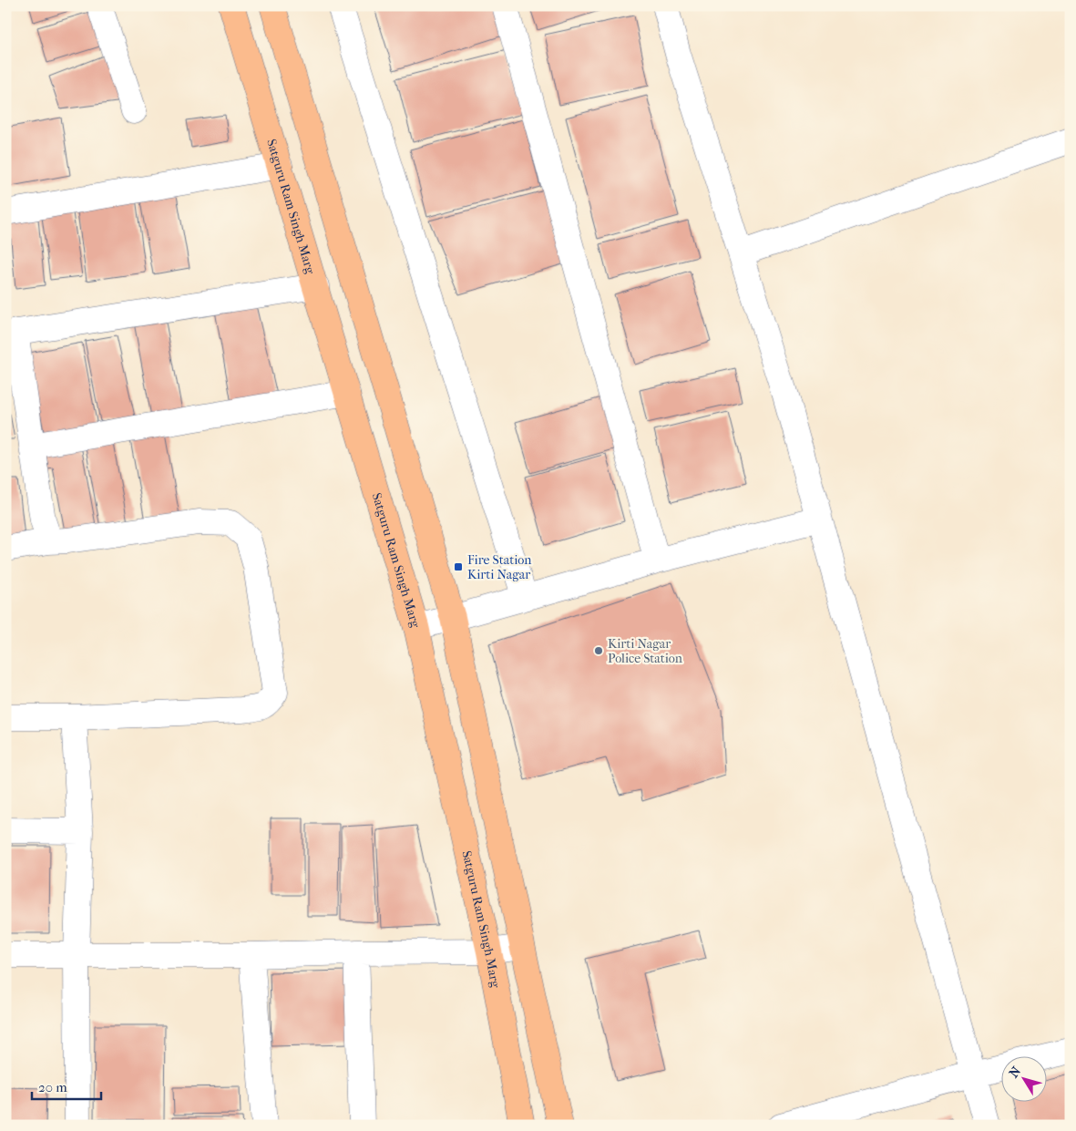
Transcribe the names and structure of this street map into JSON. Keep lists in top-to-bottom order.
{
  "streets": {
    "main road": ["Satguru Ram Singh Marg"]
  },
  "places": {
    "transit": ["Fire Station Kirti Nagar"],
    "other": ["Kirti Nagar Police Station"]
  },
  "scale_bar": "20 m",
  "north": "top left"
}
